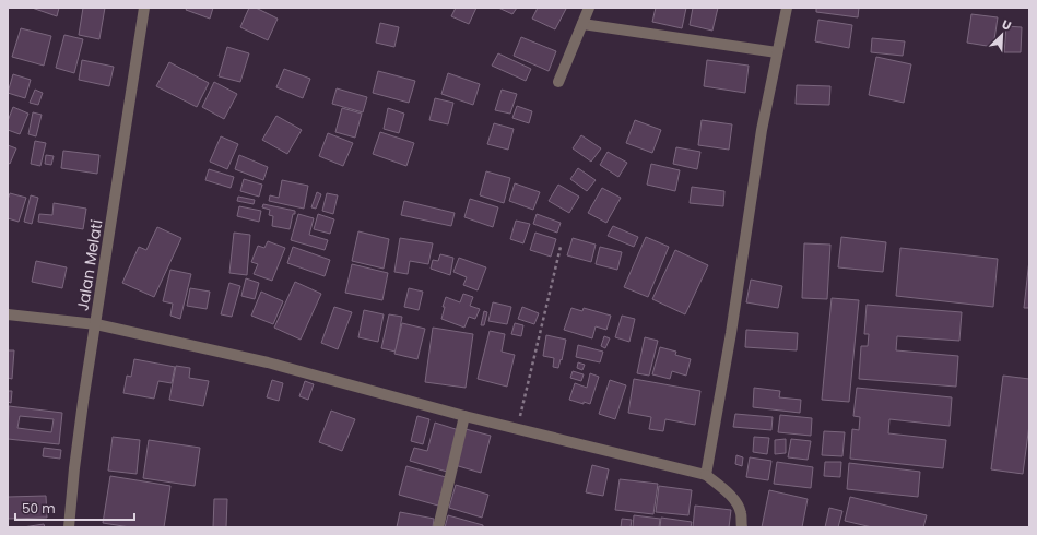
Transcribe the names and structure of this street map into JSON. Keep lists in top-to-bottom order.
{
  "streets": {
    "street": ["Jalan Melati"]
  },
  "scale_bar": "50 m",
  "north": "top right"
}
